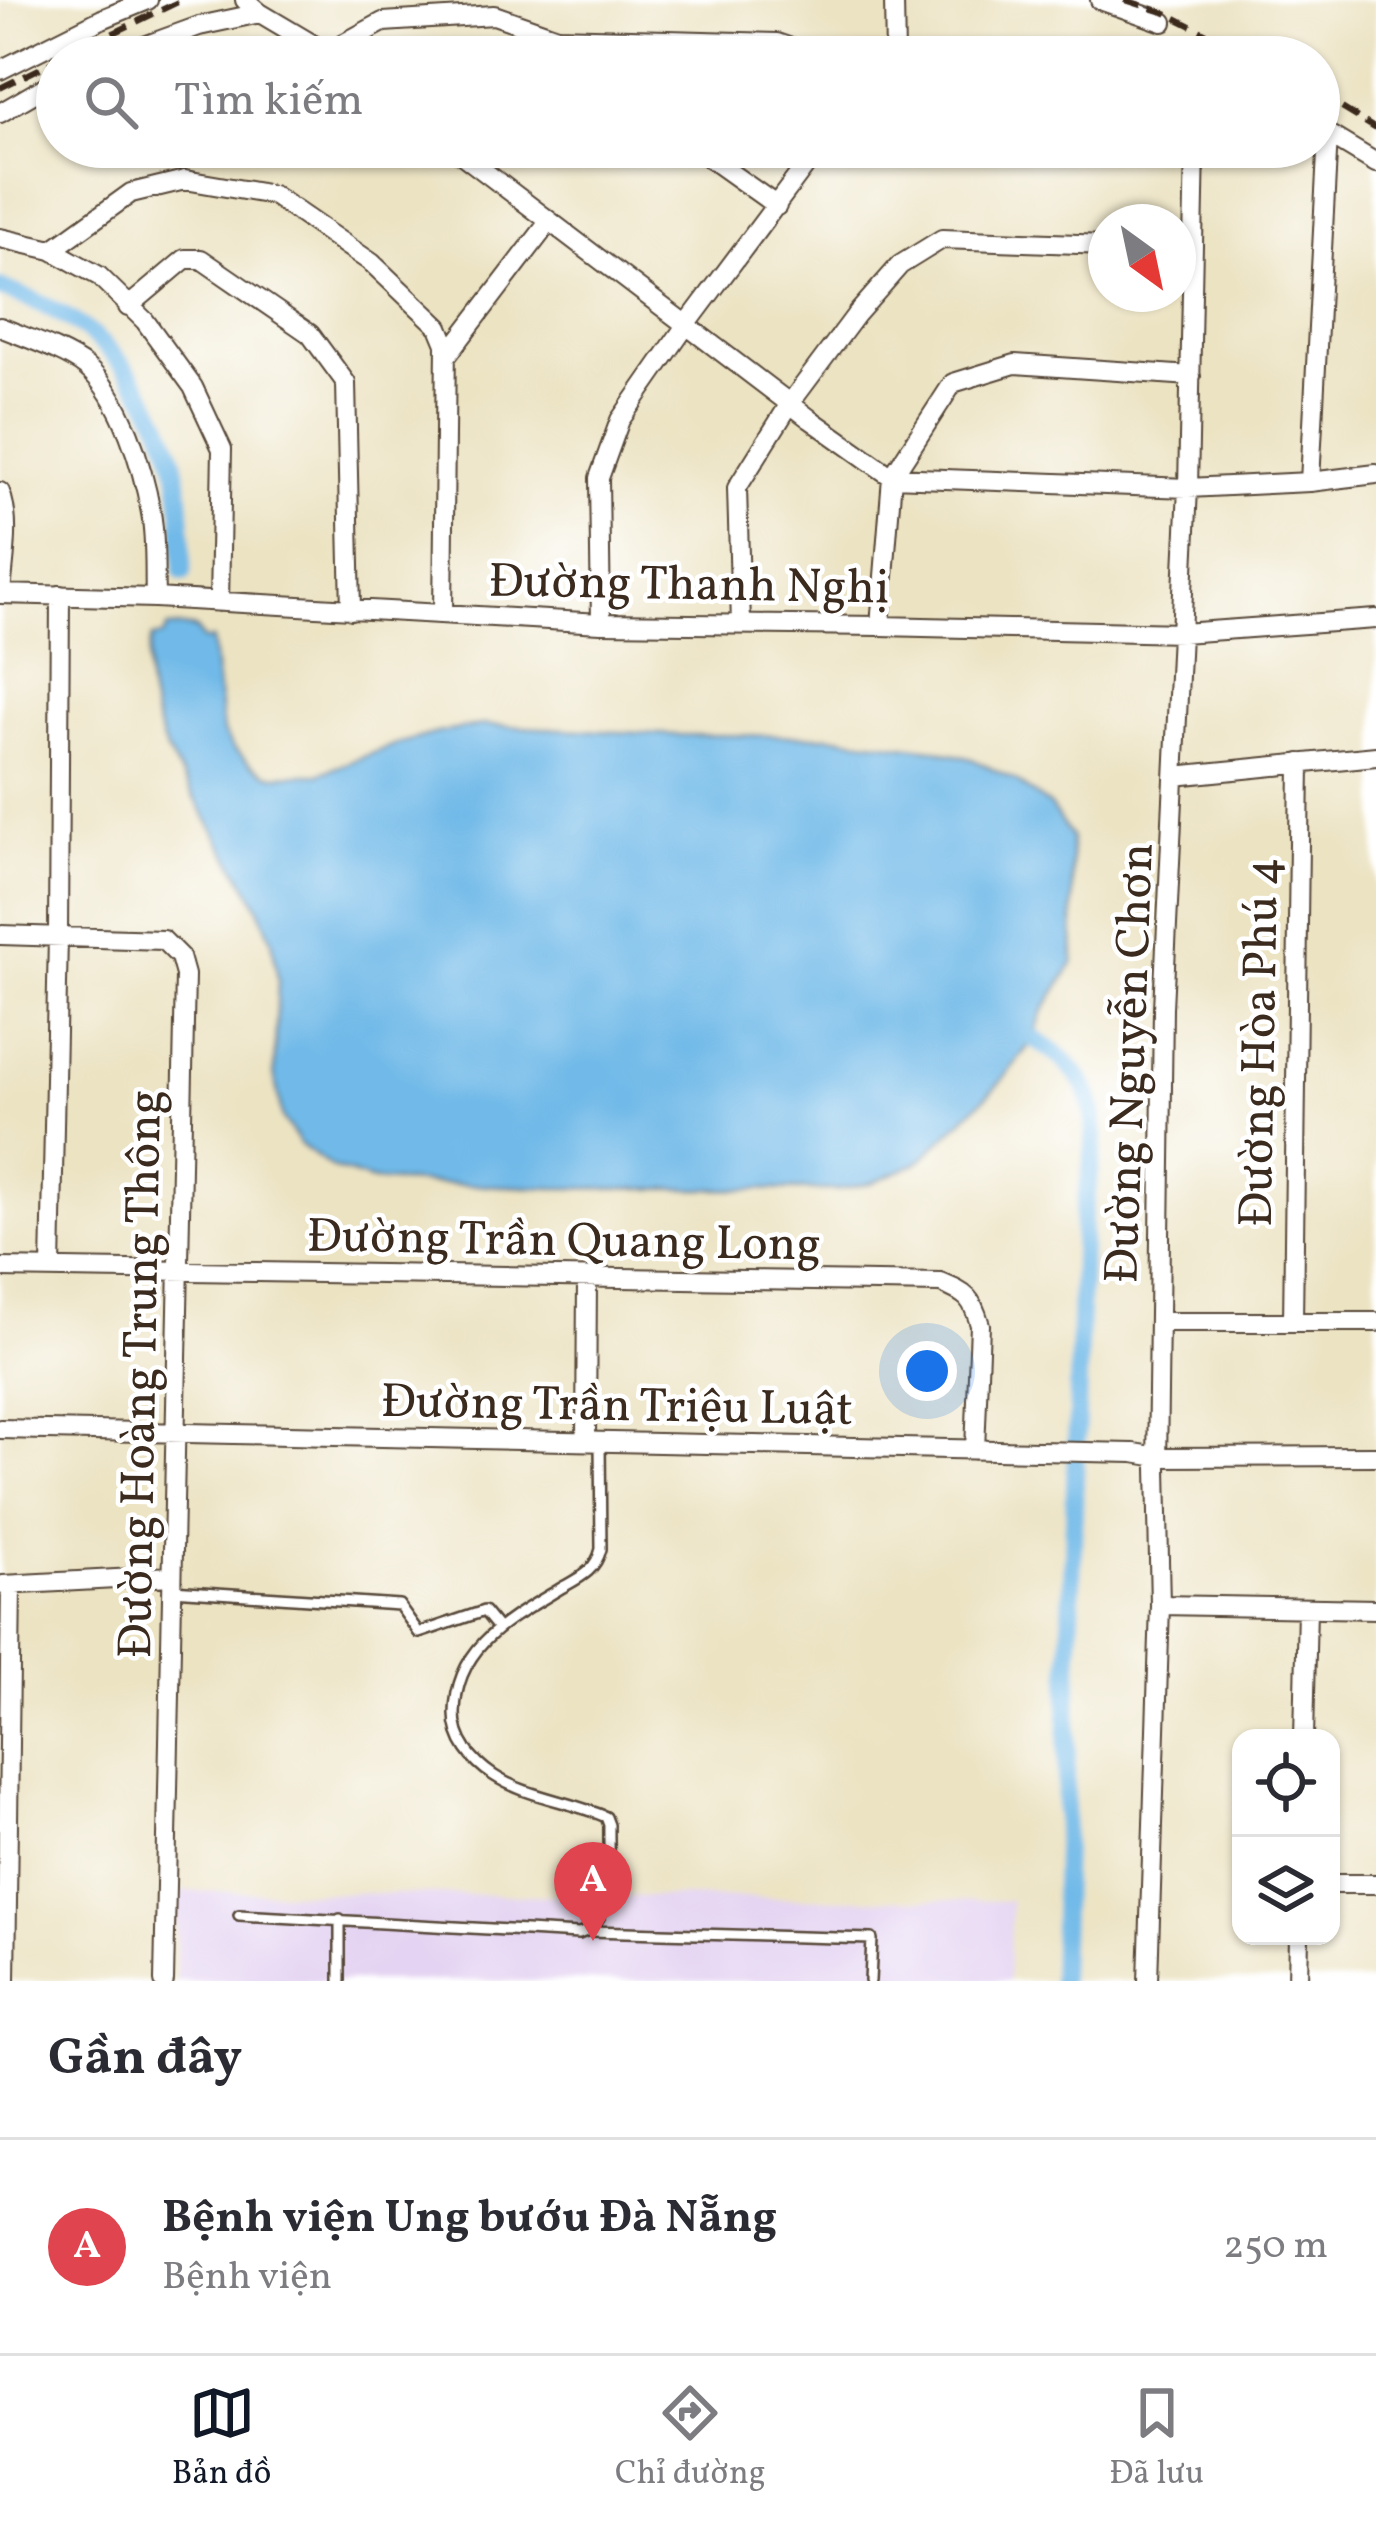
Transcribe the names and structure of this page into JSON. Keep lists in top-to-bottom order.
{
  "streets": {
    "street": [
      "Đường Thanh Nghị",
      "Đường Hòa Phú 4",
      "Đường Nguyễn Chơn",
      "Đường Trần Quang Long",
      "Đường Hoàng Trung Thông",
      "Đường Trần Triệu Luật"
    ]
  },
  "crossings": [
    ["Đường Thanh Nghị", "Đường Nguyễn Chơn"],
    ["Đường Nguyễn Chơn", "Đường Trần Triệu Luật"],
    ["Đường Trần Quang Long", "Đường Hoàng Trung Thông"],
    ["Đường Trần Quang Long", "Đường Trần Triệu Luật"],
    ["Đường Hoàng Trung Thông", "Đường Trần Triệu Luật"]
  ],
  "north": "bottom right",
  "page": {
    "search": "Tìm kiếm",
    "pins": "A",
    "heading": "Gần đây",
    "list": [
      {
        "mark": "A",
        "name": "Bệnh viện Ung bướu Đà Nẵng",
        "note": "Bệnh viện",
        "value": "250 m"
      }
    ],
    "nav": ["Bản đồ", "Chỉ đường", "Đã lưu"]
  }
}
